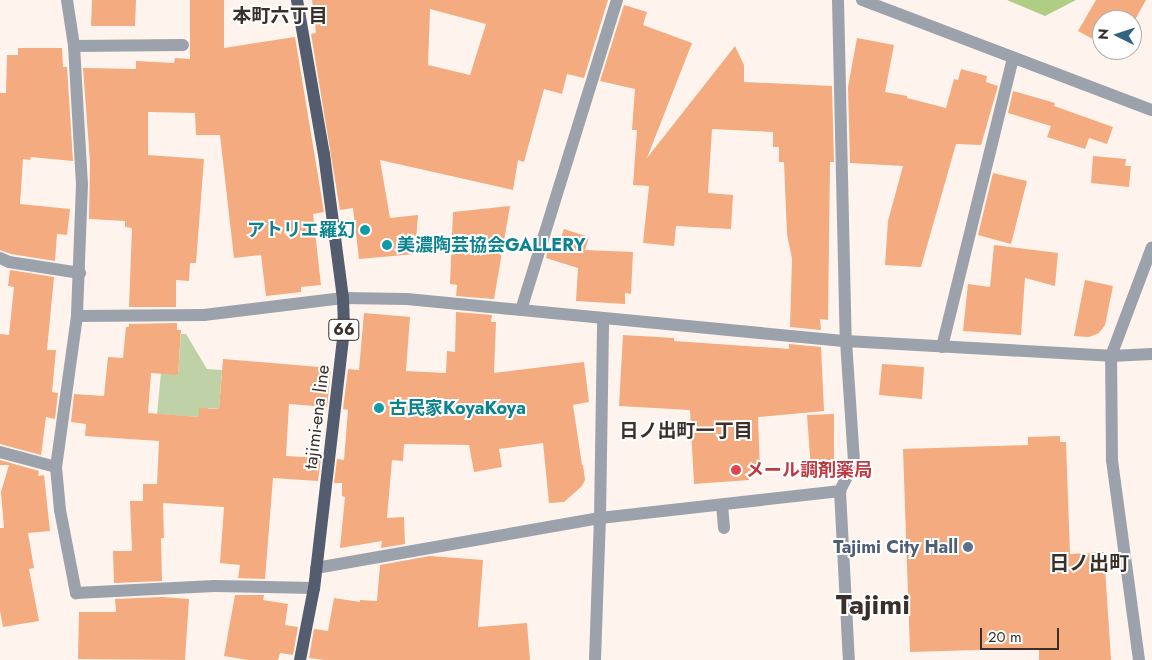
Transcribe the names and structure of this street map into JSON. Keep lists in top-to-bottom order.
{
  "streets": {
    "main road": ["66", "tajimi-ena line"]
  },
  "districts": [
    "本町六丁目",
    "日ノ出町一丁目",
    "日ノ出町",
    "Tajimi"
  ],
  "places": [
    "アトリエ羅幻",
    "美濃陶芸協会GALLERY",
    "古民家KoyaKoya",
    "メール調剤薬局",
    "Tajimi City Hall"
  ],
  "scale_bar": "20 m",
  "north": "left"
}
